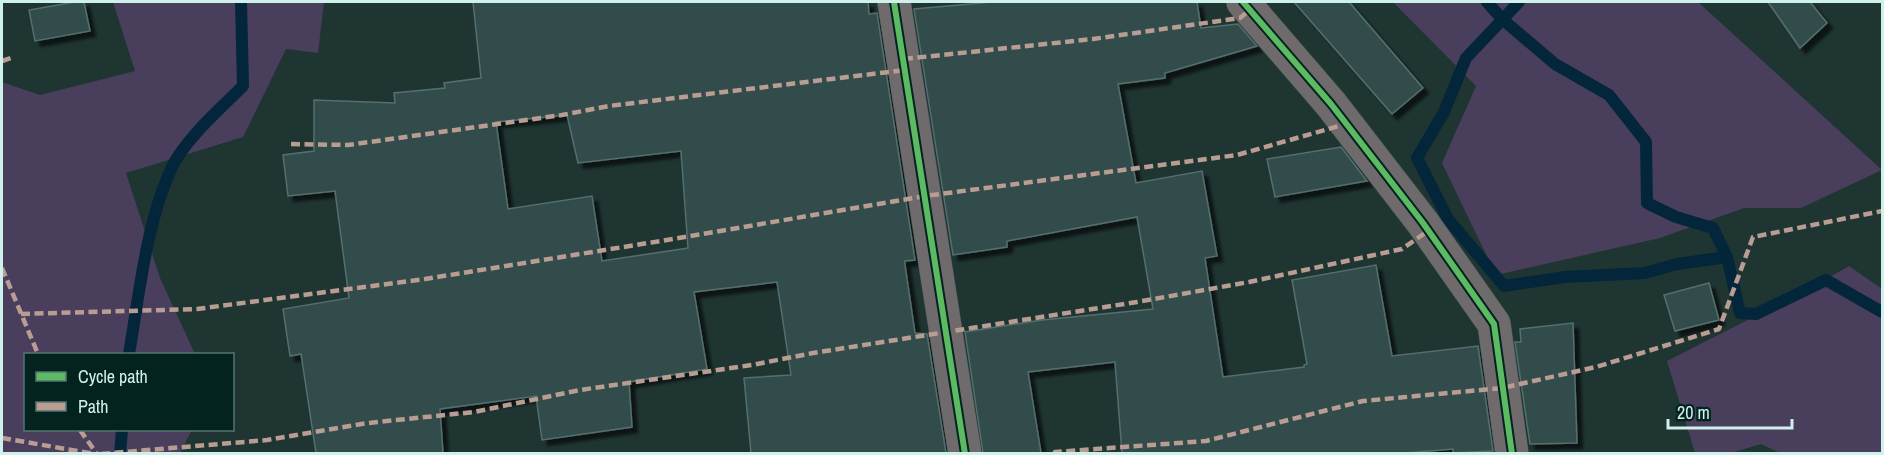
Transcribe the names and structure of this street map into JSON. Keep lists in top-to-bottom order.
{
  "legend": ["Cycle path", "Path"],
  "scale_bar": "20 m"
}
